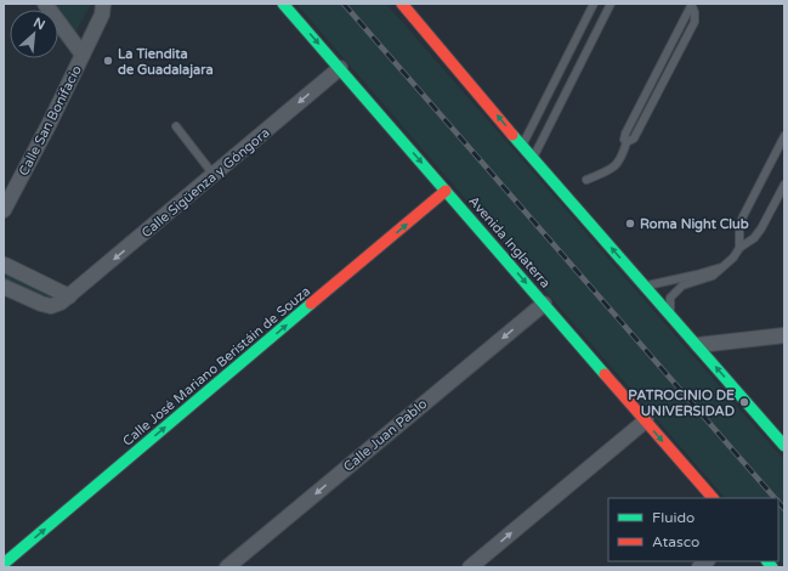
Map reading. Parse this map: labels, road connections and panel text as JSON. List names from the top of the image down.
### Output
{
  "streets": {
    "street": [
      "Calle San Bonifacio",
      "Calle Sigüenza y Góngora",
      "Avenida Inglaterra",
      "Calle José Mariano Beristáin de Souza",
      "Calle Juan Pablo"
    ]
  },
  "crossings": [
    ["Calle Sigüenza y Góngora", "Avenida Inglaterra"],
    ["Avenida Inglaterra", "Calle José Mariano Beristáin de Souza"],
    ["Avenida Inglaterra", "Calle Juan Pablo"]
  ],
  "one_way": ["Calle Sigüenza y Góngora", "Calle José Mariano Beristáin de Souza", "Calle Juan Pablo"],
  "places": ["La Tiendita de Guadalajara", "Roma Night Club", "PATROCINIO DE UNIVERSIDAD"],
  "legend": ["Fluido", "Atasco"],
  "north": "top right"
}
